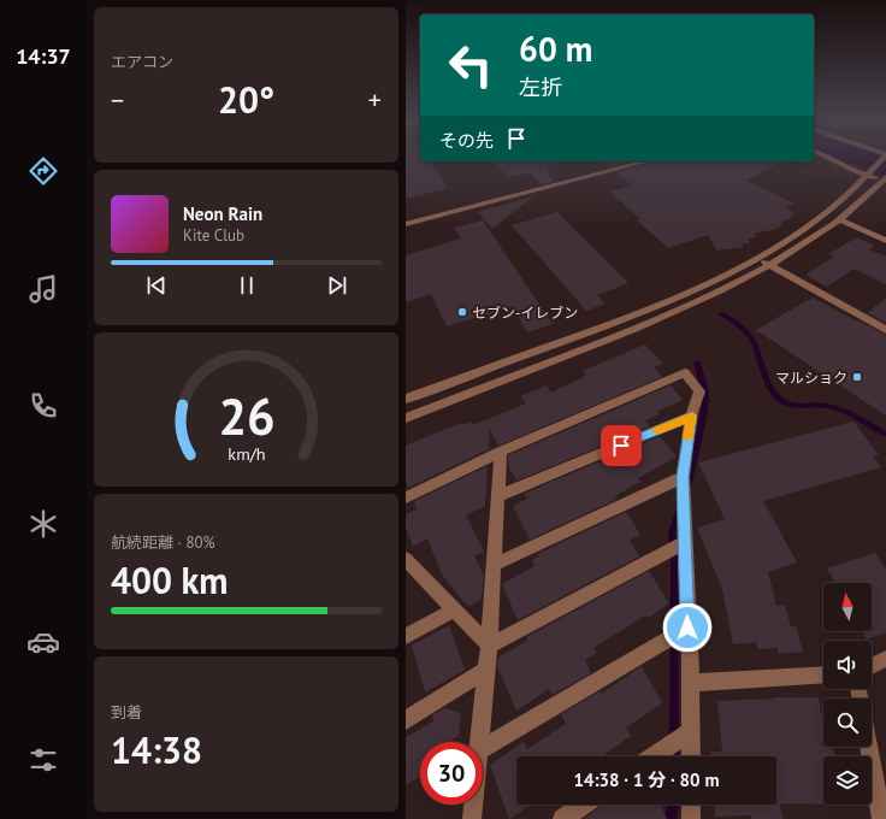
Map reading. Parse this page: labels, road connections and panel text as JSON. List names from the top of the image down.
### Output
{
  "places": ["セブン-イレブン", "マルショク"],
  "north": "top",
  "page": {
    "tabs": "14:37",
    "tile": [
      "エアコン",
      ["航続距離 · 80%", "400 km"],
      ["到着", "14:38"]
    ],
    "turn": ["60 m", "左折"],
    "heat": ["−", "20°", "+"],
    "then": "その先",
    "song": ["Neon Rain", "Kite Club"],
    "limit": "30",
    "trip": "14:38 · 1 分 · 80 m",
    "gauge": ["26", "km/h"]
  }
}
